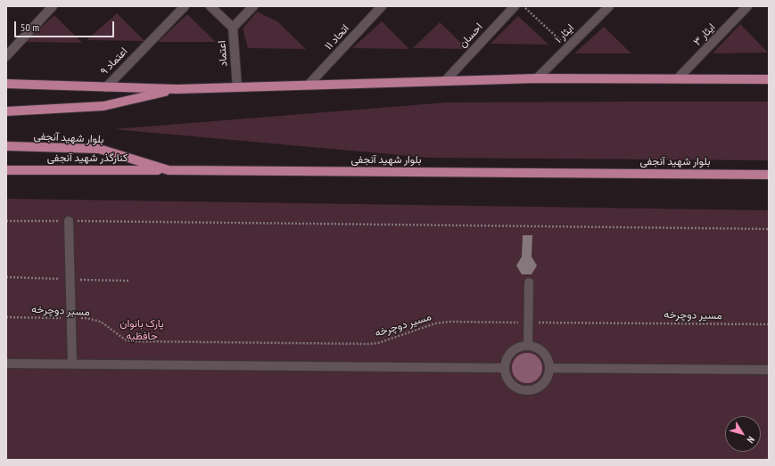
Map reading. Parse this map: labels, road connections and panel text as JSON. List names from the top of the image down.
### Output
{
  "streets": {
    "main road": ["بلوار شهید آنجفی", "کنارگذر شهید آنجفی"],
    "street": [
      "ایثار ۱",
      "ایثار ۳",
      "احسان",
      "اتحاد ۱۱",
      "اعتماد",
      "اعتماد ۹"
    ],
    "path": ["مسیر دوچرخه"]
  },
  "crossings": [
    ["بلوار شهید آنجفی", "کنارگذر شهید آنجفی"]
  ],
  "parks": ["پارک بانوان حافظیه"],
  "scale_bar": "50 m",
  "north": "bottom right"
}
